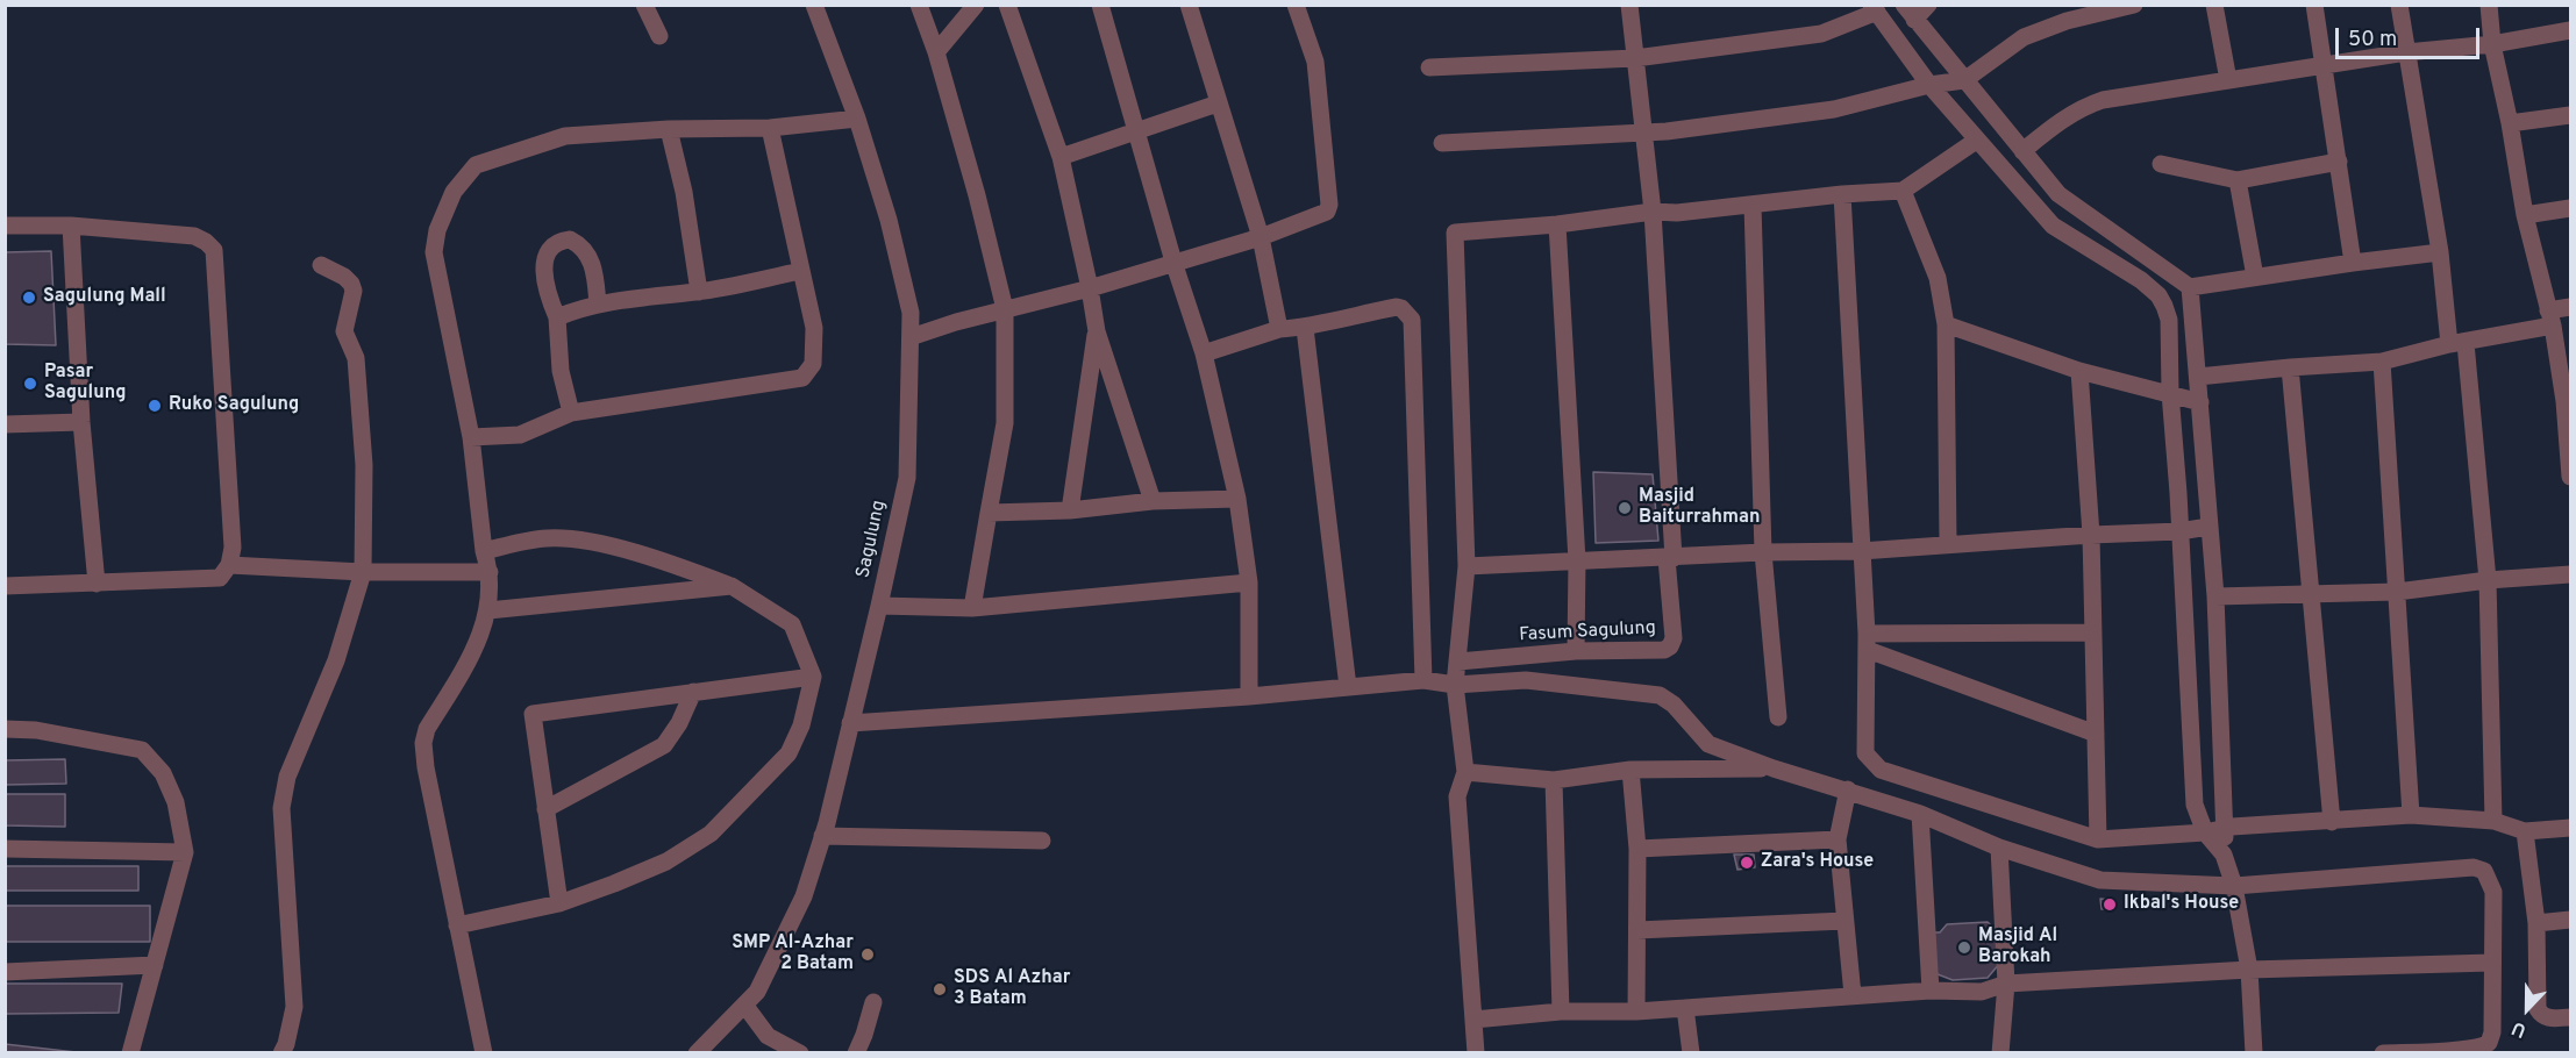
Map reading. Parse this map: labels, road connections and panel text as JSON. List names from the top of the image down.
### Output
{
  "streets": {
    "street": ["Sagulung", "Fasum Sagulung"]
  },
  "places": [
    "Sagulung Mall",
    "Pasar Sagulung",
    "Ruko Sagulung",
    "Masjid Baiturrahman",
    "Zara's House",
    "Ikbal's House",
    "Masjid Al Barokah",
    "SMP Al-Azhar 2 Batam",
    "SDS Al Azhar 3 Batam"
  ],
  "scale_bar": "50 m",
  "north": "bottom"
}
